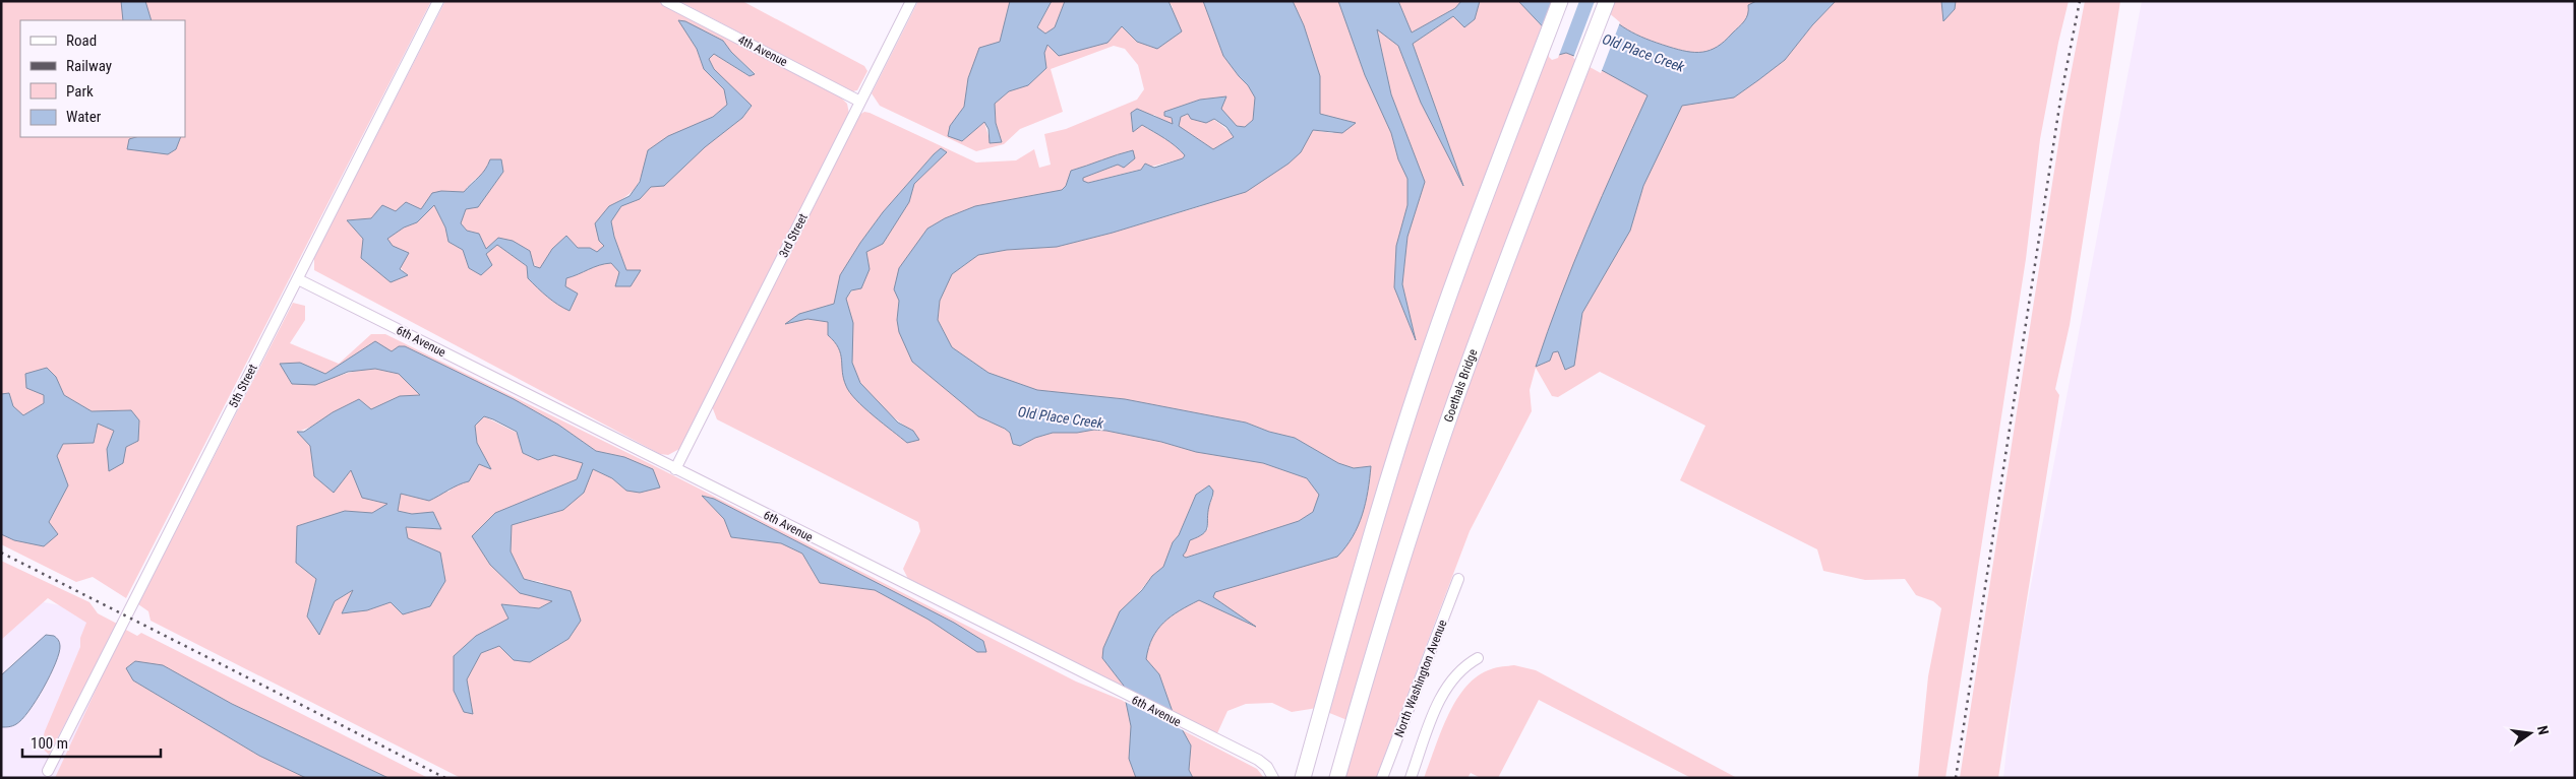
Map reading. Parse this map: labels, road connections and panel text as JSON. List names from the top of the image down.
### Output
{
  "streets": {
    "highway": ["Goethals Bridge"],
    "street": [
      "4th Avenue",
      "3rd Street",
      "6th Avenue",
      "5th Street",
      "North Washington Avenue"
    ]
  },
  "crossings": [
    ["4th Avenue", "3rd Street"],
    ["3rd Street", "6th Avenue"],
    ["6th Avenue", "5th Street"]
  ],
  "water": ["Old Place Creek"],
  "legend": [
    "Road",
    "Railway",
    "Park",
    "Water"
  ],
  "scale_bar": "100 m",
  "north": "right"
}
